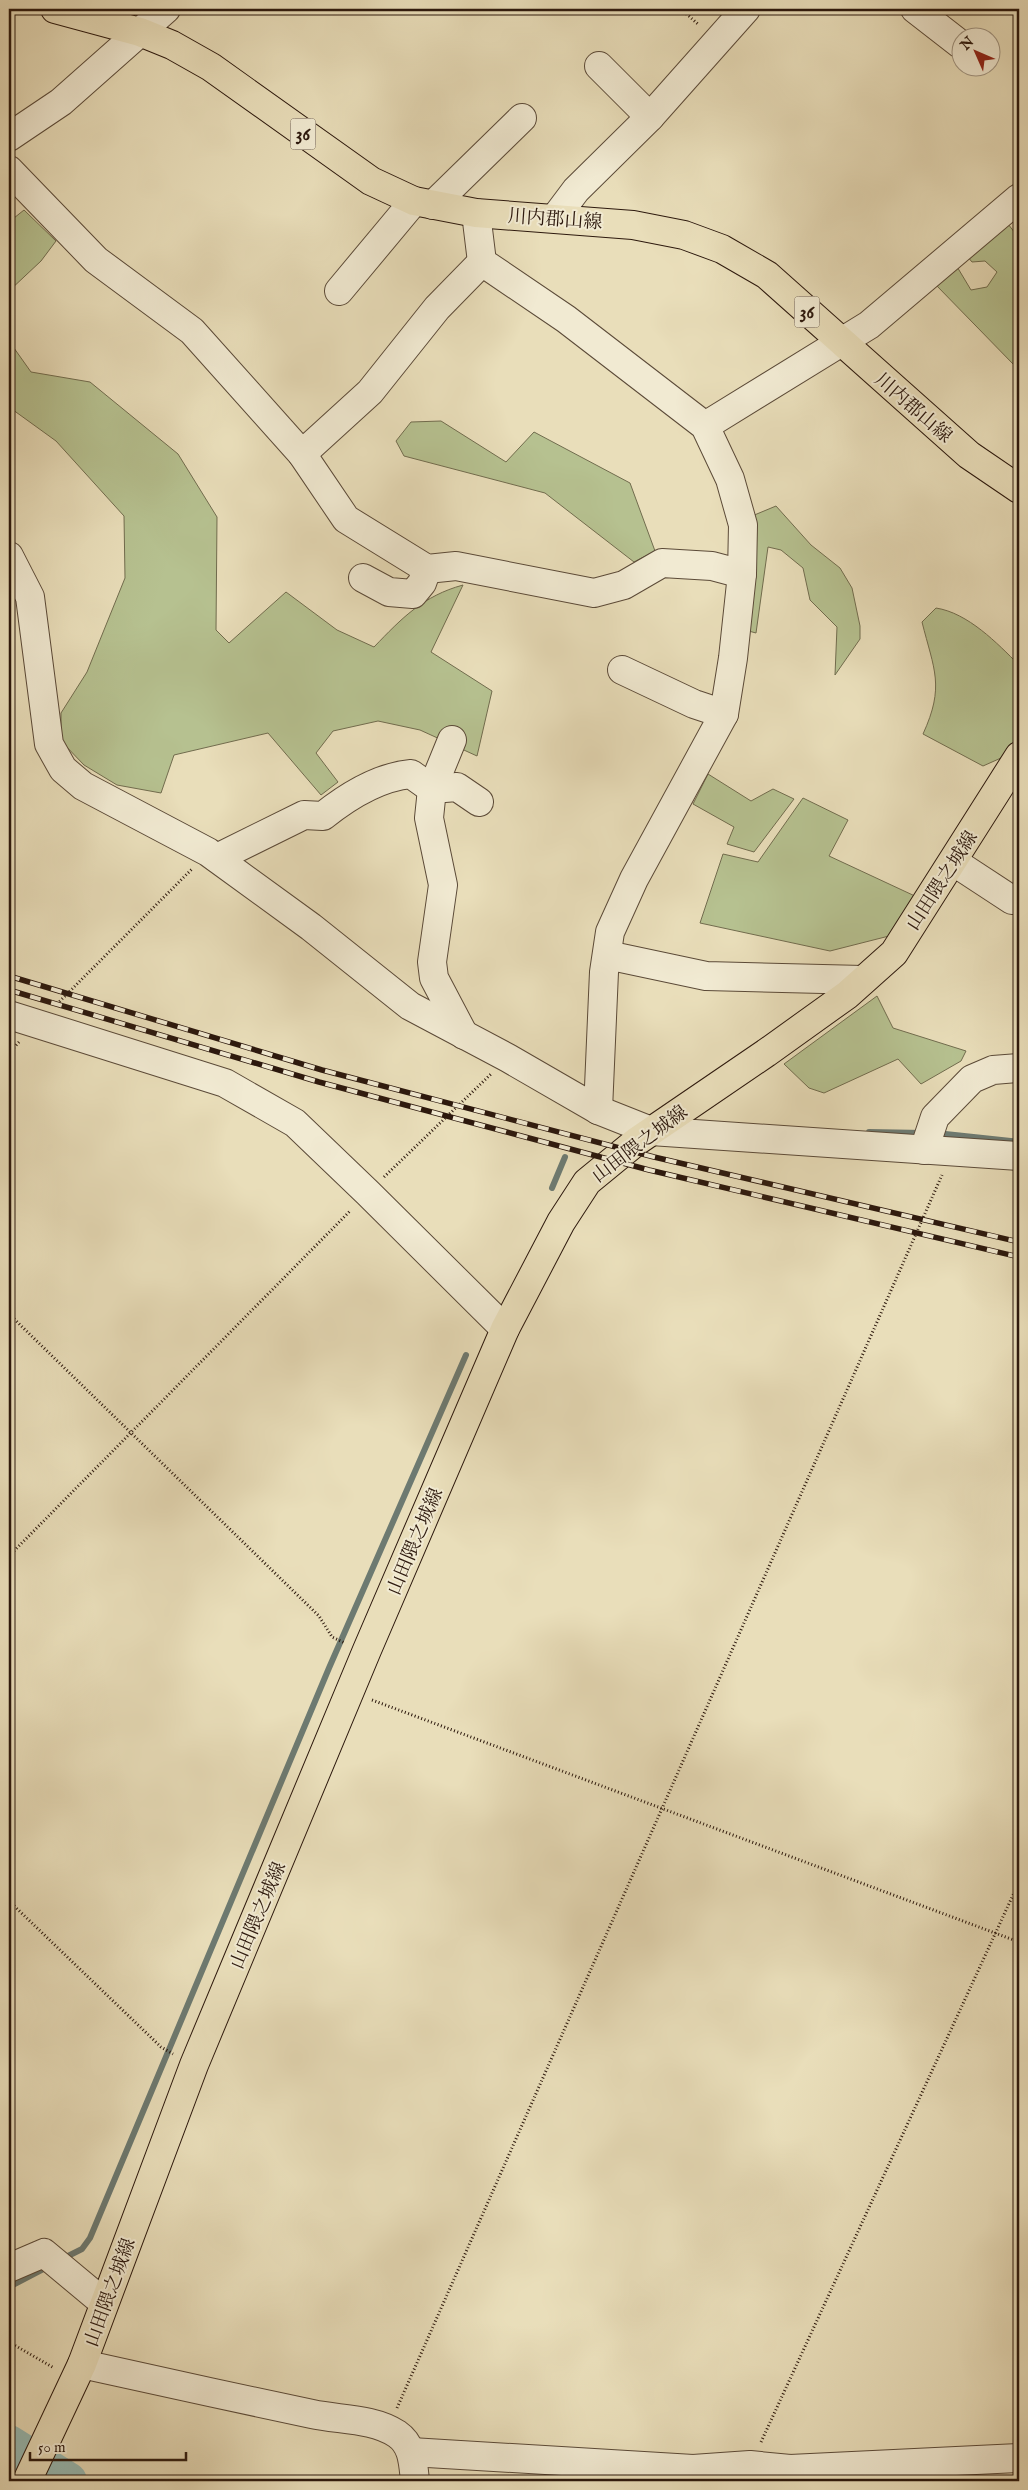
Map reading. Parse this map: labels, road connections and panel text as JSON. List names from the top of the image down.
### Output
{
  "streets": {
    "main road": ["36", "川内郡山線", "山田隈之城線"]
  },
  "scale_bar": "50 m",
  "north": "top left"
}
